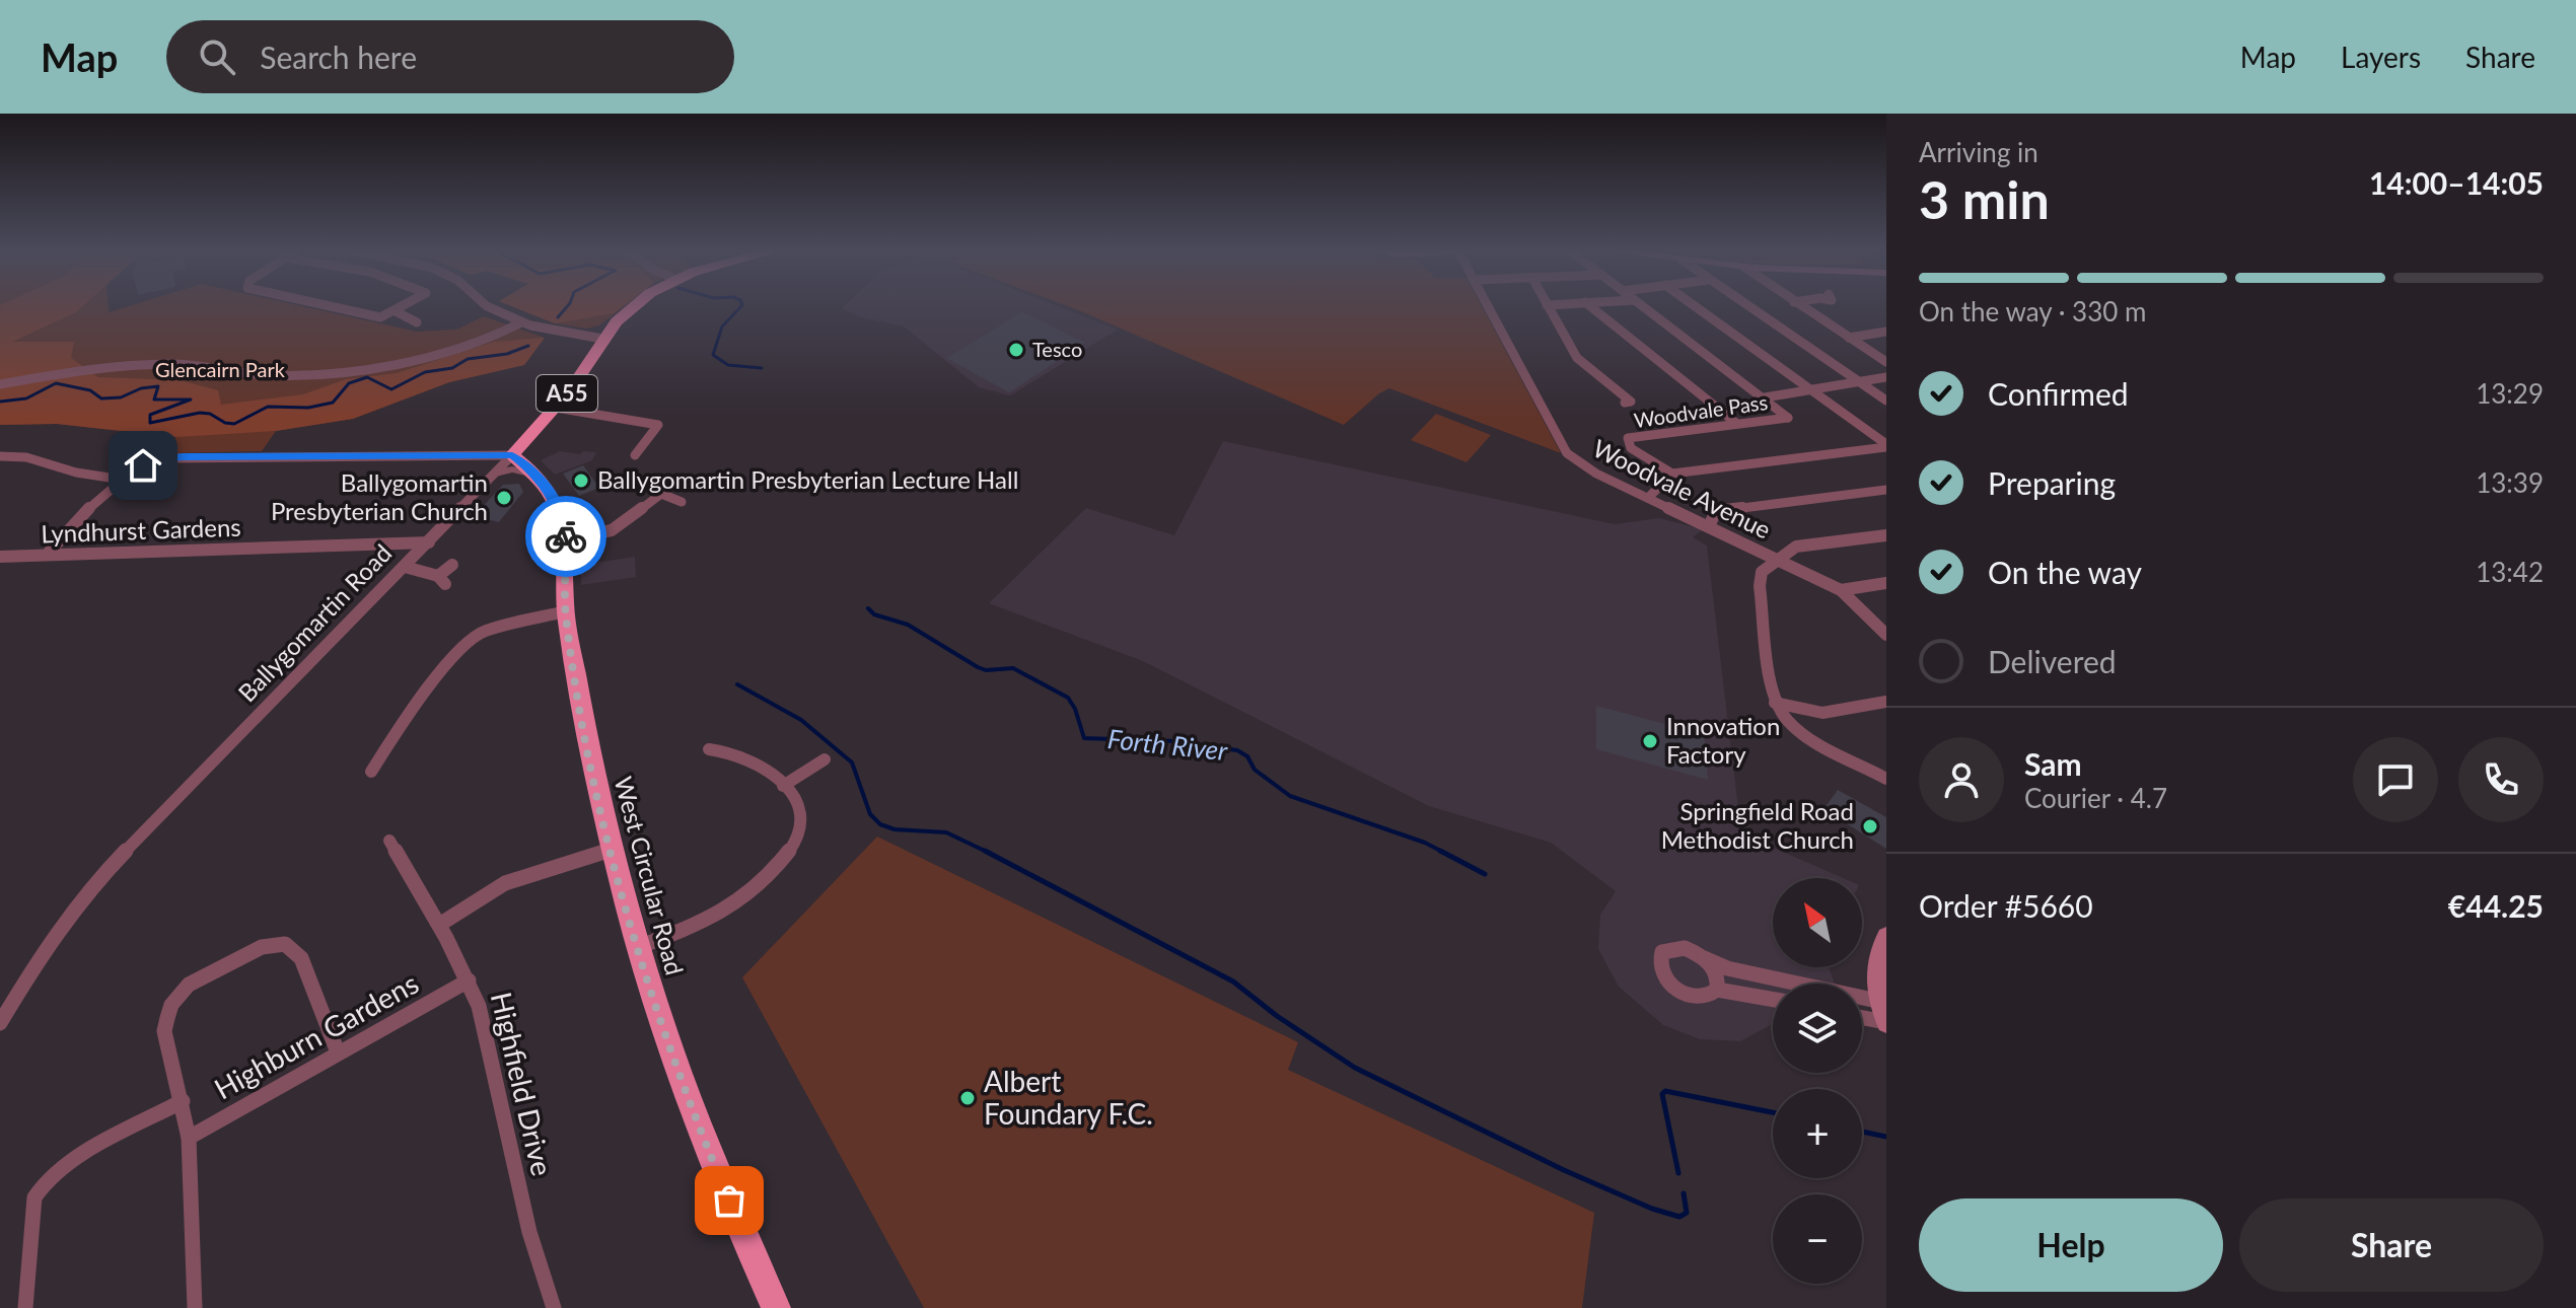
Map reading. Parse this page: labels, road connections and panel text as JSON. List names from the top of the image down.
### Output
{
  "streets": {
    "highway": ["A55", "Ballygomartin Road", "West Circular Road"],
    "street": [
      "Woodvale Pass",
      "Woodvale Avenue",
      "Lyndhurst Gardens",
      "Highburn Gardens",
      "Highfield Drive"
    ]
  },
  "crossings": [
    ["Lyndhurst Gardens", "Ballygomartin Road"],
    ["Ballygomartin Road", "West Circular Road"],
    ["Highburn Gardens", "Highfield Drive"]
  ],
  "water": ["Forth River"],
  "parks": ["Glencairn Park"],
  "places": [
    "Tesco",
    "Ballygomartin Presbyterian Lecture Hall",
    "Ballygomartin Presbyterian Church",
    "Innovation Factory",
    "Springfield Road Methodist Church",
    "Albert Foundary F.C."
  ],
  "north": "top left",
  "page": {
    "header": "Map",
    "search": "Search here",
    "nav": ["Map", "Layers", "Share"],
    "heading": ["3 min", "Arriving in", "14:00–14:05"],
    "panel": [
      "Sam",
      "Courier · 4.7",
      "Order #5660",
      "€44.25"
    ],
    "bar": "On the way · 330 m",
    "list": [
      ["Confirmed", "13:29"],
      ["Preparing", "13:39"],
      ["On the way", "13:42"],
      "Delivered"
    ],
    "map_buttons": ["+", "−"],
    "buttons": ["Help", "Share"]
  }
}
